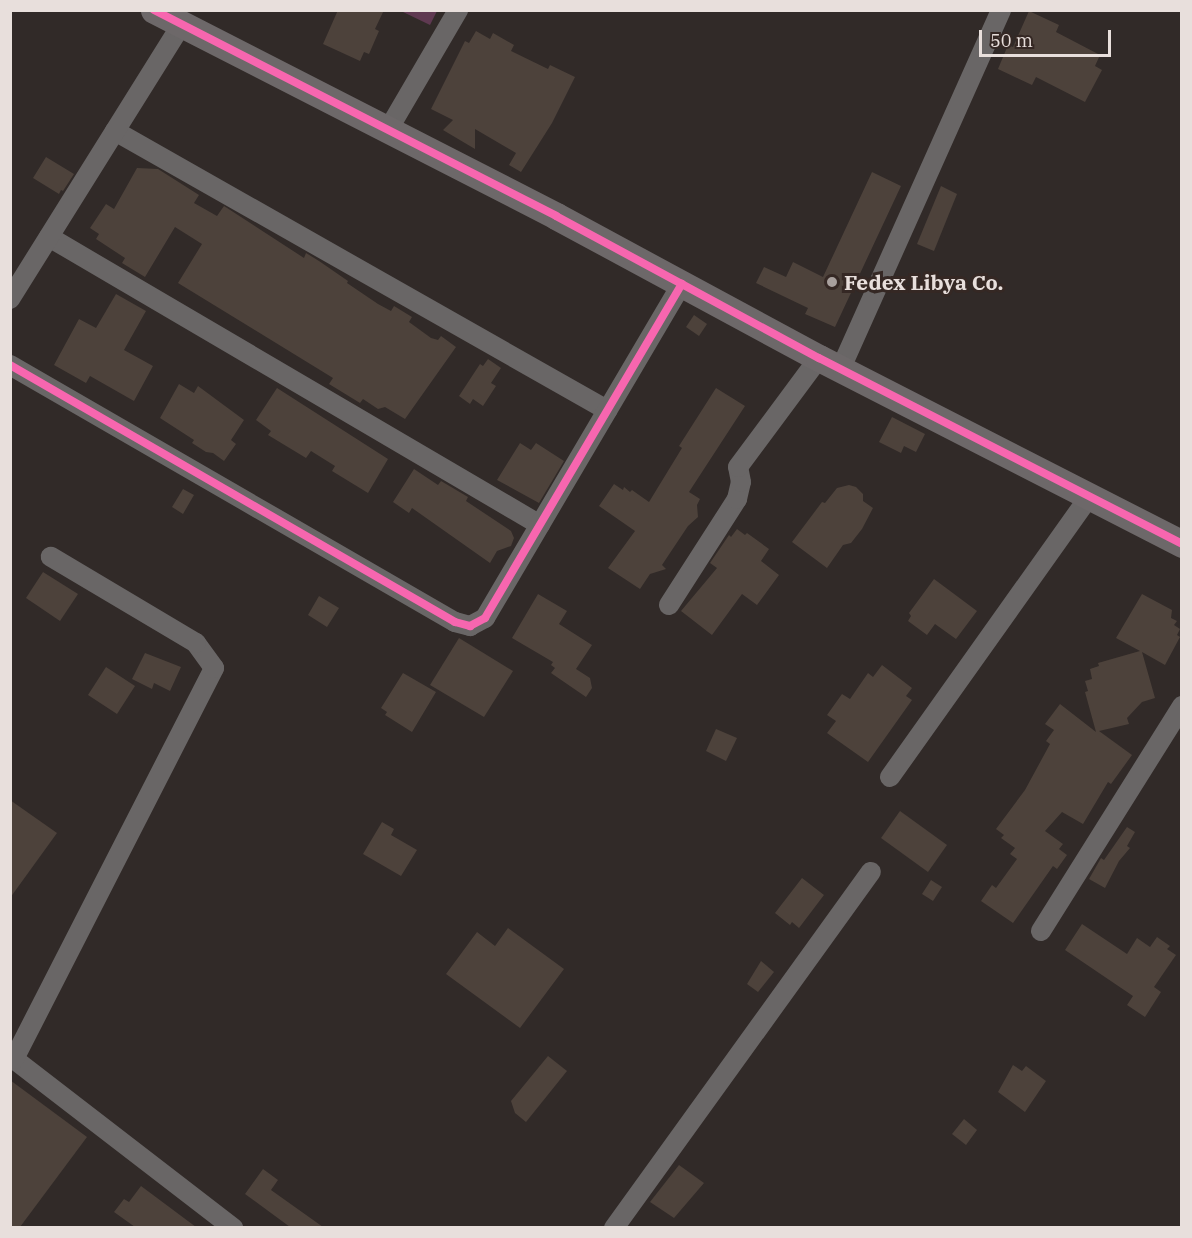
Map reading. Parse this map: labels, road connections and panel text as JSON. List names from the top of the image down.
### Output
{
  "places": ["Fedex Libya Co."],
  "scale_bar": "50 m"
}
